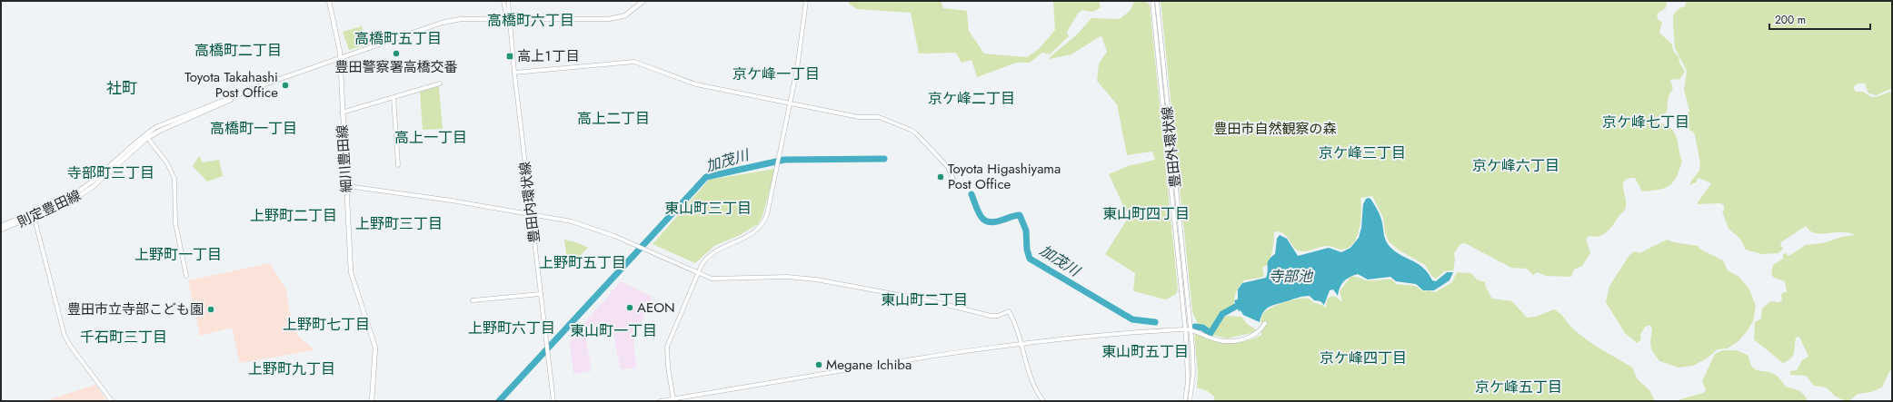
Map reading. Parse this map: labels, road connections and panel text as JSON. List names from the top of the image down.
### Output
{
  "streets": {
    "main road": ["細川豊田線", "則定豊田線"],
    "street": ["豊田外環状線", "豊田内環状線"]
  },
  "crossings": [
    ["細川豊田線", "則定豊田線"],
    ["豊田内環状線", "則定豊田線"]
  ],
  "districts": [
    "高橋町六丁目",
    "高橋町五丁目",
    "高橋町二丁目",
    "京ケ峰一丁目",
    "社町",
    "京ケ峰二丁目",
    "高上二丁目",
    "京ケ峰七丁目",
    "高橋町一丁目",
    "高上一丁目",
    "京ケ峰三丁目",
    "京ケ峰六丁目",
    "寺部町三丁目",
    "東山町三丁目",
    "東山町四丁目",
    "上野町二丁目",
    "上野町三丁目",
    "上野町一丁目",
    "上野町五丁目",
    "東山町二丁目",
    "上野町七丁目",
    "上野町六丁目",
    "東山町一丁目",
    "千石町三丁目",
    "東山町五丁目",
    "京ケ峰四丁目",
    "上野町九丁目",
    "京ケ峰五丁目"
  ],
  "water": ["加茂川", "寺部池"],
  "parks": ["豊田市自然観察の森"],
  "places": {
    "other": [
      "豊田警察署高橋交番",
      "Toyota Takahashi Post Office",
      "Toyota Higashiyama Post Office",
      "AEON",
      "豊田市立寺部こども園",
      "Megane Ichiba"
    ],
    "transit": ["高上１丁目"]
  },
  "scale_bar": "200 m"
}
